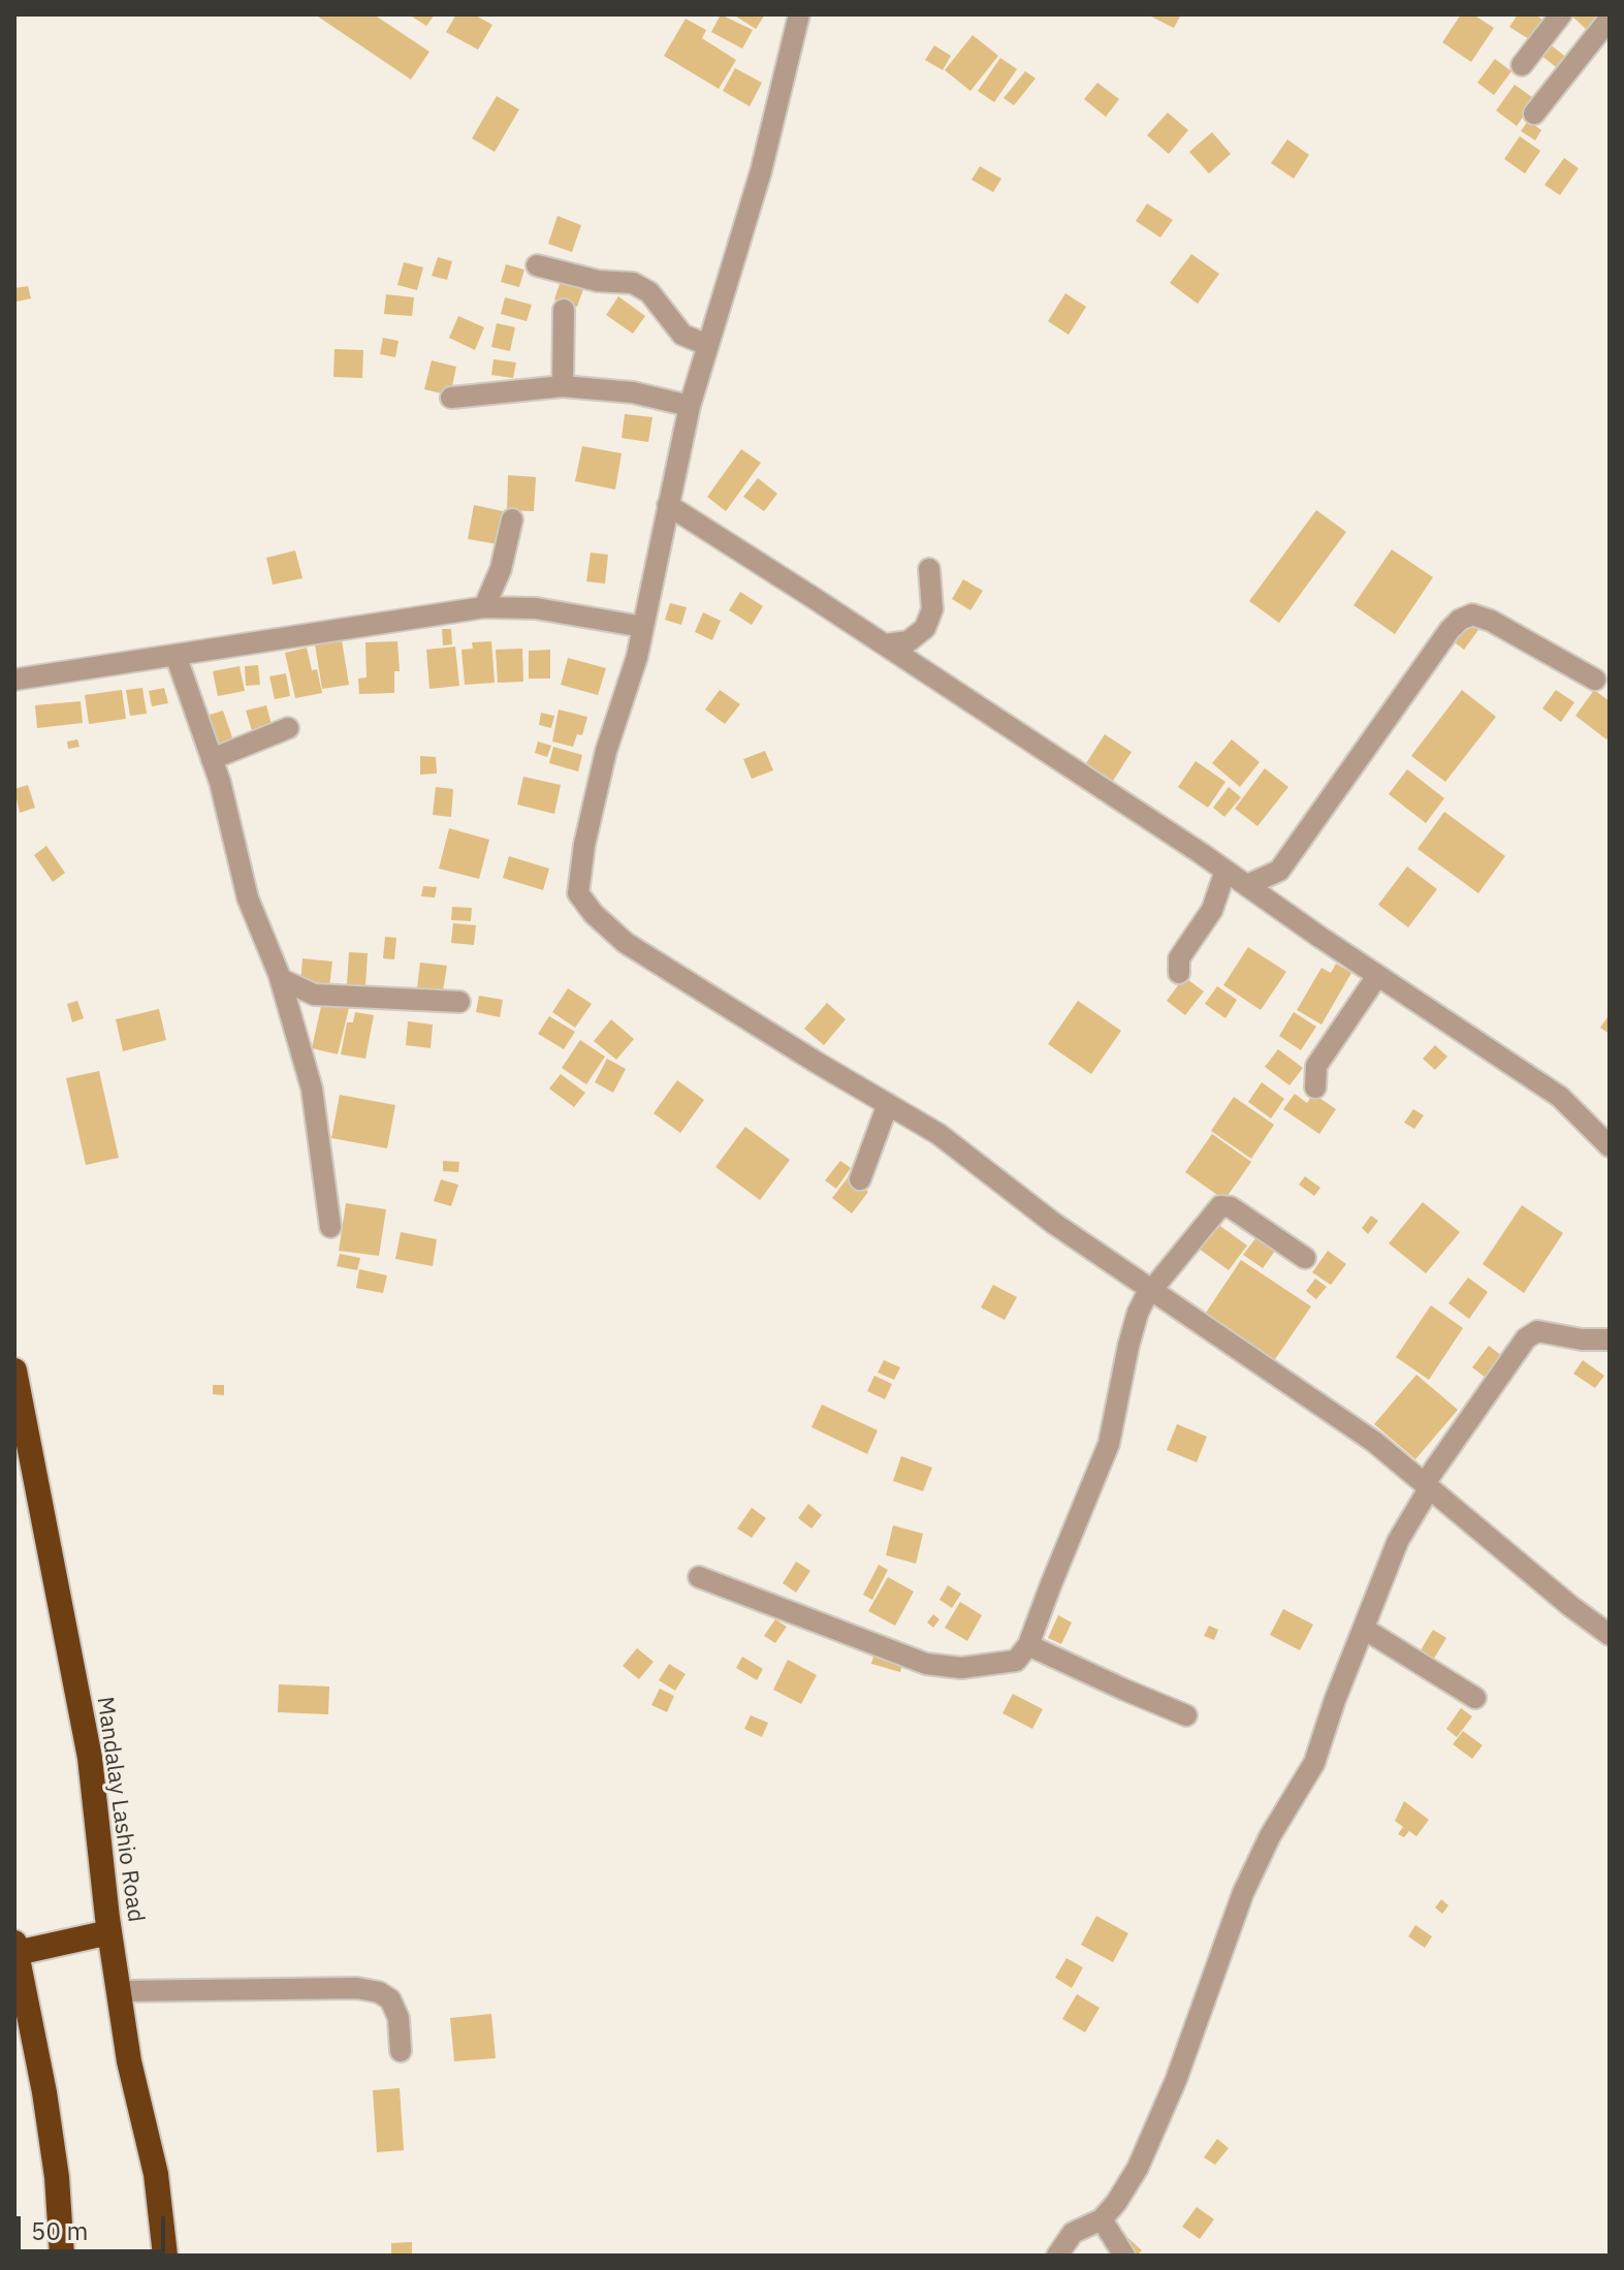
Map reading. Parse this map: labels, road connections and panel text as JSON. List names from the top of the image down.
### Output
{
  "streets": {
    "highway": ["Mandalay Lashio Road"]
  },
  "scale_bar": "50 m"
}
